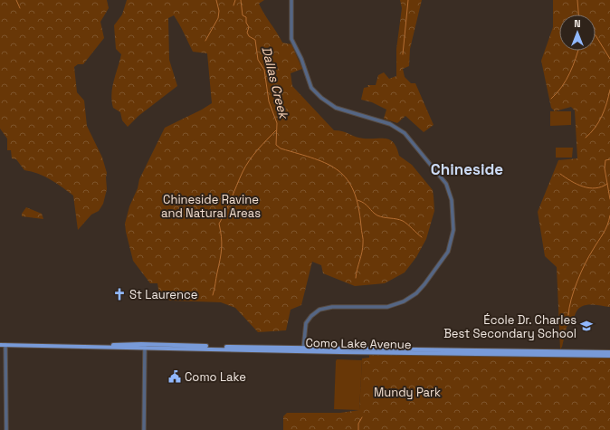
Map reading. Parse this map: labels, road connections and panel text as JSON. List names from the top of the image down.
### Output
{
  "streets": {
    "main road": ["Como Lake Avenue"]
  },
  "districts": ["Chineside"],
  "water": ["Dallas Creek"],
  "parks": ["Chineside Ravine and Natural Areas", "Mundy Park"],
  "places": {
    "church": ["St Laurence"],
    "school or university": ["École Dr. Charles Best Secondary School"],
    "public building": ["Como Lake"]
  },
  "north": "top"
}
